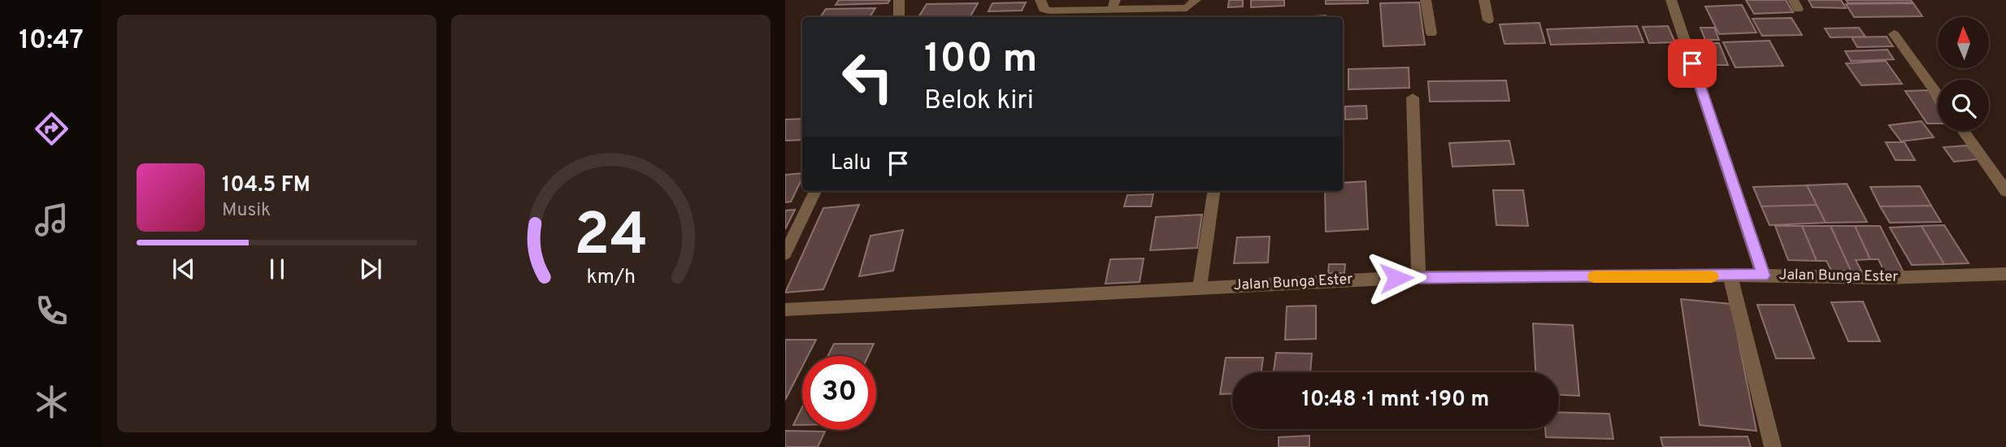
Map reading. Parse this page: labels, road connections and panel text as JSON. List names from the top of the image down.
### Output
{
  "streets": {
    "street": ["Jalan Bunga Ester"]
  },
  "north": "top",
  "page": {
    "tabs": "10:47",
    "turn": ["100 m", "Belok kiri"],
    "then": "Lalu",
    "song": ["104.5 FM", "Musik"],
    "limit": "30",
    "trip": "10:48 · 1 mnt · 190 m",
    "gauge": ["24", "km/h"]
  }
}
